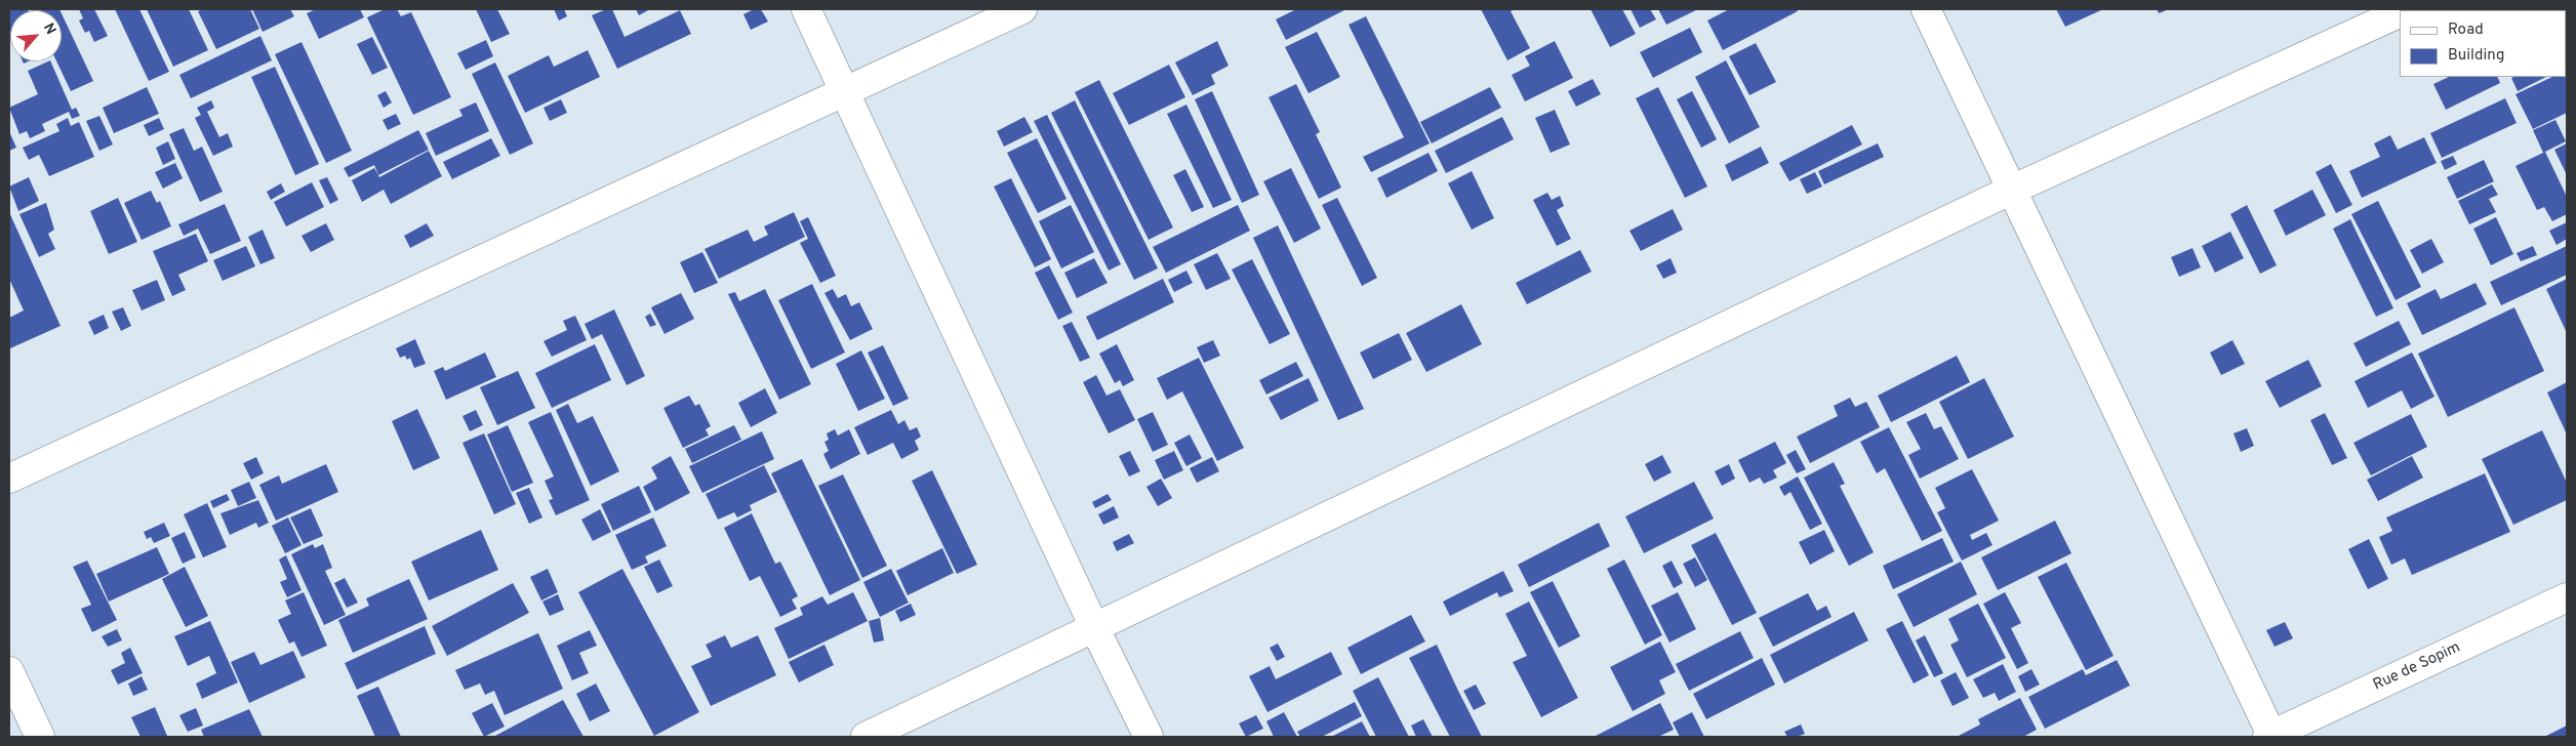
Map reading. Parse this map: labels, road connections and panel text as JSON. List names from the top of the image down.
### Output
{
  "streets": {
    "street": ["Rue de Sopim"]
  },
  "legend": ["Road", "Building"],
  "north": "top right"
}
